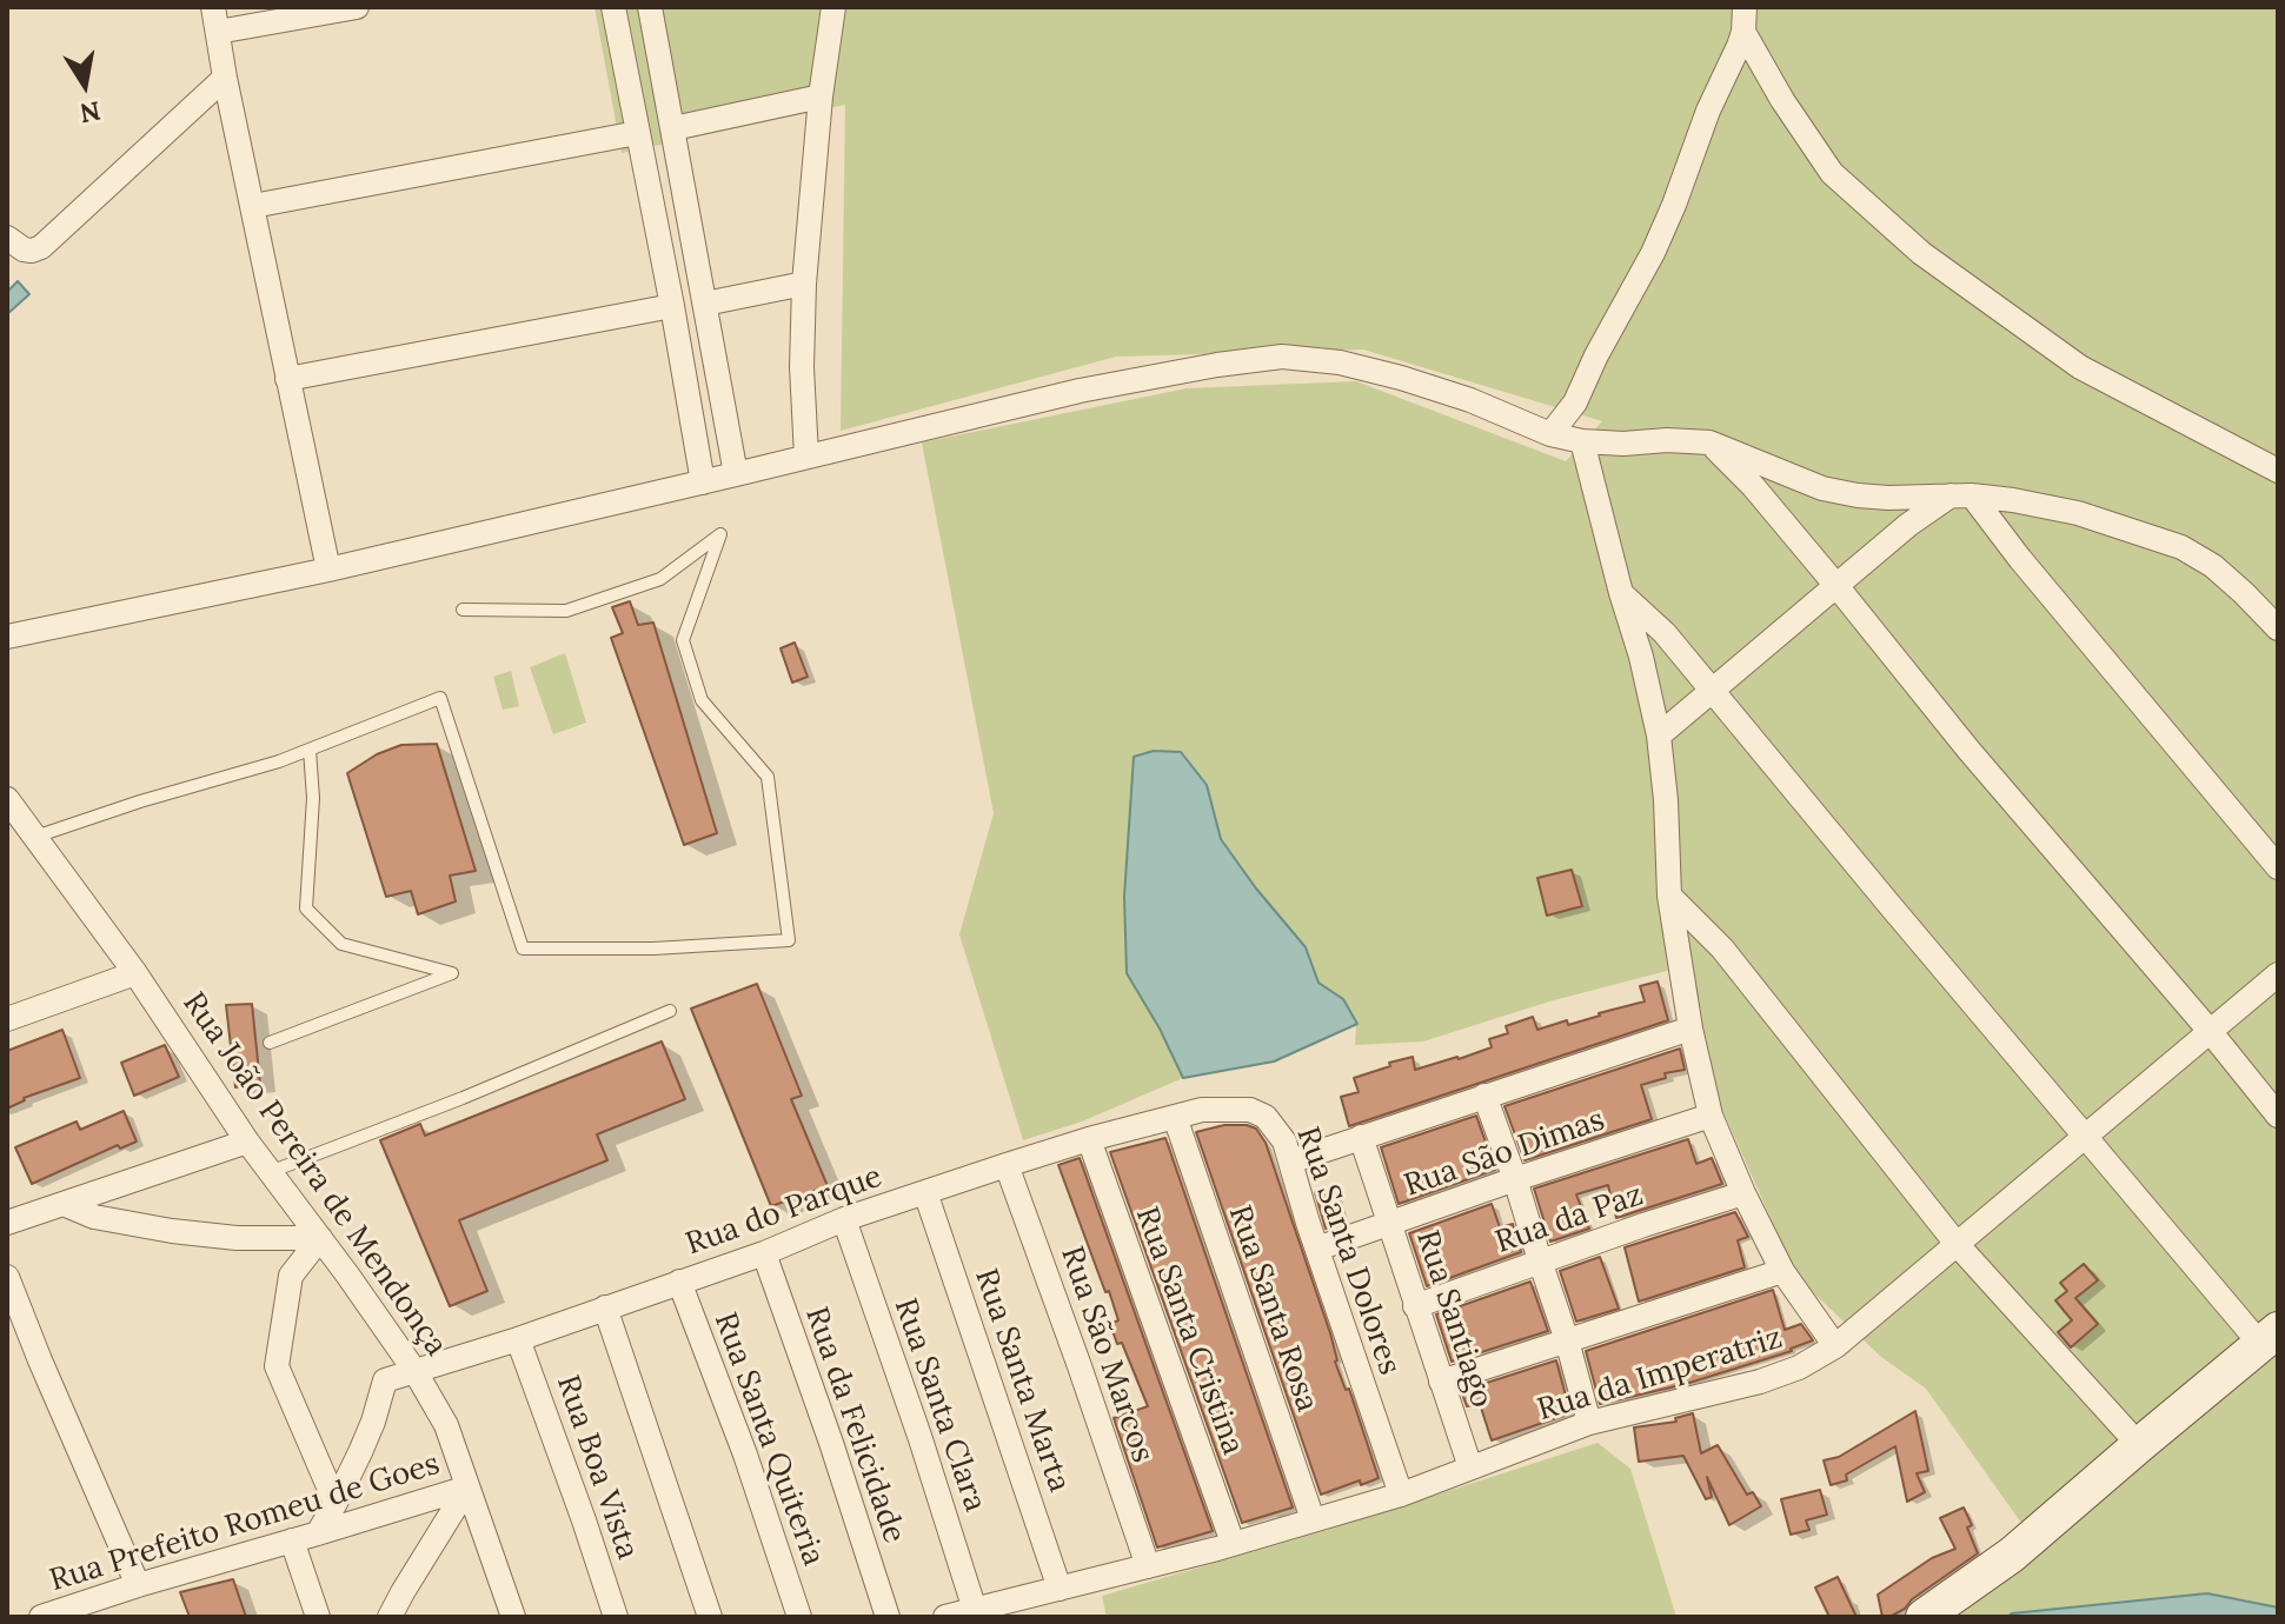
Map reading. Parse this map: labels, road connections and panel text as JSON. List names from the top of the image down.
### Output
{
  "streets": {
    "street": [
      "Rua São Dimas",
      "Rua João Pereira de Mendonça",
      "Rua do Parque",
      "Rua da Paz",
      "Rua Santa Dolores",
      "Rua Santa Rosa",
      "Rua Santiago",
      "Rua Santa Cristina",
      "Rua São Marcos",
      "Rua da Imperatriz",
      "Rua Santa Marta",
      "Rua Santa Clara",
      "Rua da Felicidade",
      "Rua Santa Quiteria",
      "Rua Boa Vista",
      "Rua Prefeito Romeu de Goes"
    ]
  },
  "crossings": [
    ["Rua São Dimas", "Rua Santa Dolores"],
    ["Rua São Dimas", "Rua Santiago"],
    ["Rua João Pereira de Mendonça", "Rua do Parque"],
    ["Rua João Pereira de Mendonça", "Rua Prefeito Romeu de Goes"],
    ["Rua do Parque", "Rua Santa Dolores"],
    ["Rua do Parque", "Rua Santa Rosa"],
    ["Rua do Parque", "Rua Santa Cristina"],
    ["Rua do Parque", "Rua São Marcos"],
    ["Rua do Parque", "Rua Santa Marta"],
    ["Rua do Parque", "Rua Santa Clara"],
    ["Rua do Parque", "Rua da Felicidade"],
    ["Rua do Parque", "Rua Santa Quiteria"],
    ["Rua do Parque", "Rua Boa Vista"],
    ["Rua da Paz", "Rua Santiago"],
    ["Rua Santa Dolores", "Rua Santa Rosa"],
    ["Rua Santa Dolores", "Rua da Imperatriz"],
    ["Rua Santa Rosa", "Rua da Imperatriz"],
    ["Rua Santiago", "Rua da Imperatriz"],
    ["Rua Santa Cristina", "Rua da Imperatriz"],
    ["Rua São Marcos", "Rua da Imperatriz"],
    ["Rua da Imperatriz", "Rua Santa Marta"],
    ["Rua da Imperatriz", "Rua Santa Clara"]
  ],
  "north": "bottom"
}
